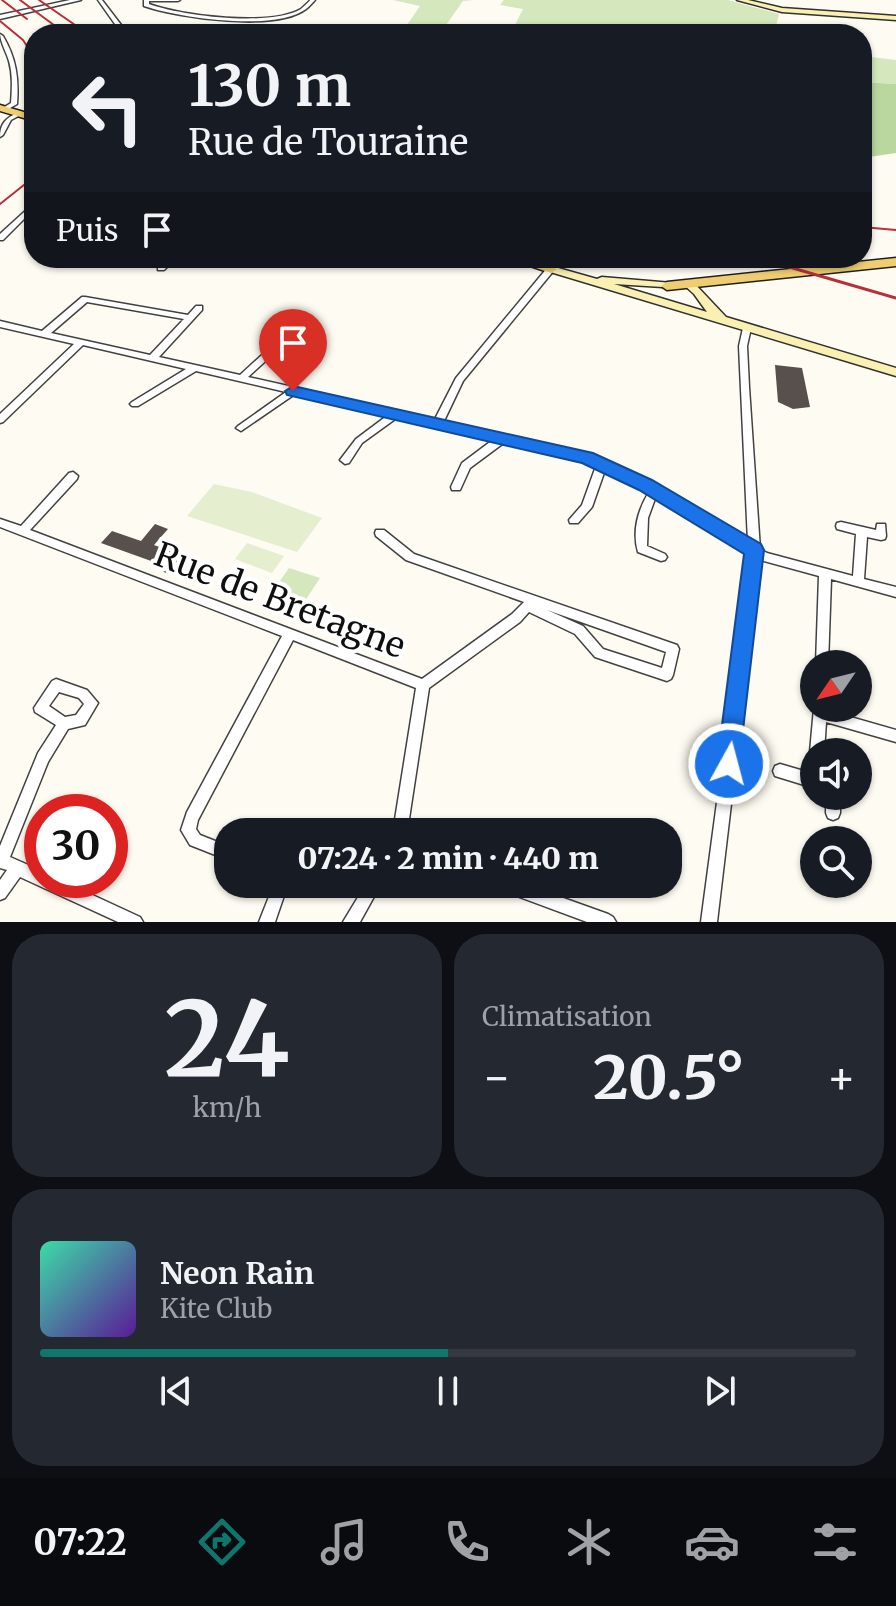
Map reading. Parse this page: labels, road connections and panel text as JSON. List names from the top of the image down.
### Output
{
  "streets": {
    "street": ["Rue de Bretagne"]
  },
  "north": "bottom left",
  "page": {
    "turn": ["130 m", "Rue de Touraine"],
    "then": "Puis",
    "limit": "30",
    "trip": "07:24 · 2 min · 440 m",
    "tile": [
      ["24", "km/h"],
      "Climatisation"
    ],
    "heat": ["−", "20.5°", "+"],
    "song": ["Neon Rain", "Kite Club"],
    "tabs": "07:22"
  }
}
